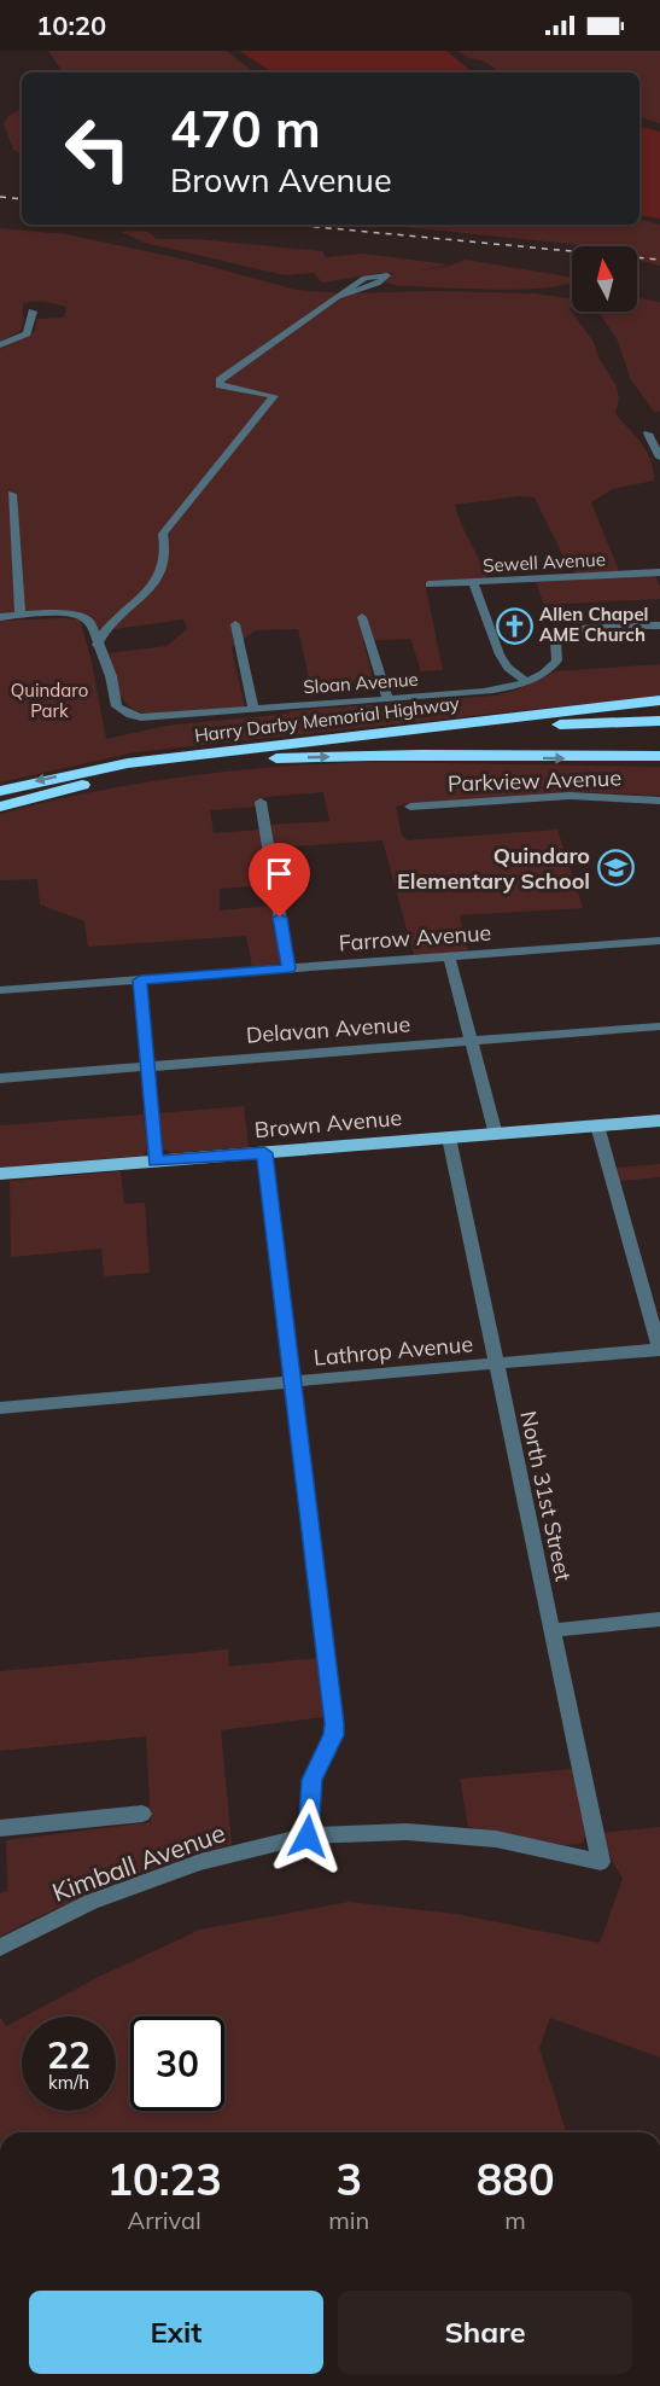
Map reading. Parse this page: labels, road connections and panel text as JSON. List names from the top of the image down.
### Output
{
  "streets": {
    "highway": ["Harry Darby Memorial Highway"],
    "main road": ["Brown Avenue"],
    "street": [
      "Sewell Avenue",
      "Sloan Avenue",
      "Parkview Avenue",
      "Farrow Avenue",
      "Delavan Avenue",
      "Lathrop Avenue",
      "North 31st Street",
      "Kimball Avenue"
    ]
  },
  "crossings": [
    ["Brown Avenue", "North 31st Street"],
    ["Lathrop Avenue", "North 31st Street"],
    ["North 31st Street", "Kimball Avenue"]
  ],
  "parks": ["Quindaro Park"],
  "places": {
    "church": ["Allen Chapel AME Church"],
    "school or university": ["Quindaro Elementary School"]
  },
  "north": "top",
  "page": {
    "status": "10:20",
    "turn": ["470 m", "Brown Avenue"],
    "speed": "22 km/h",
    "limit": "30",
    "eta": [
      "10:23",
      "Arrival",
      "3",
      "min",
      "880",
      "m"
    ],
    "buttons": ["Exit", "Share"]
  }
}
